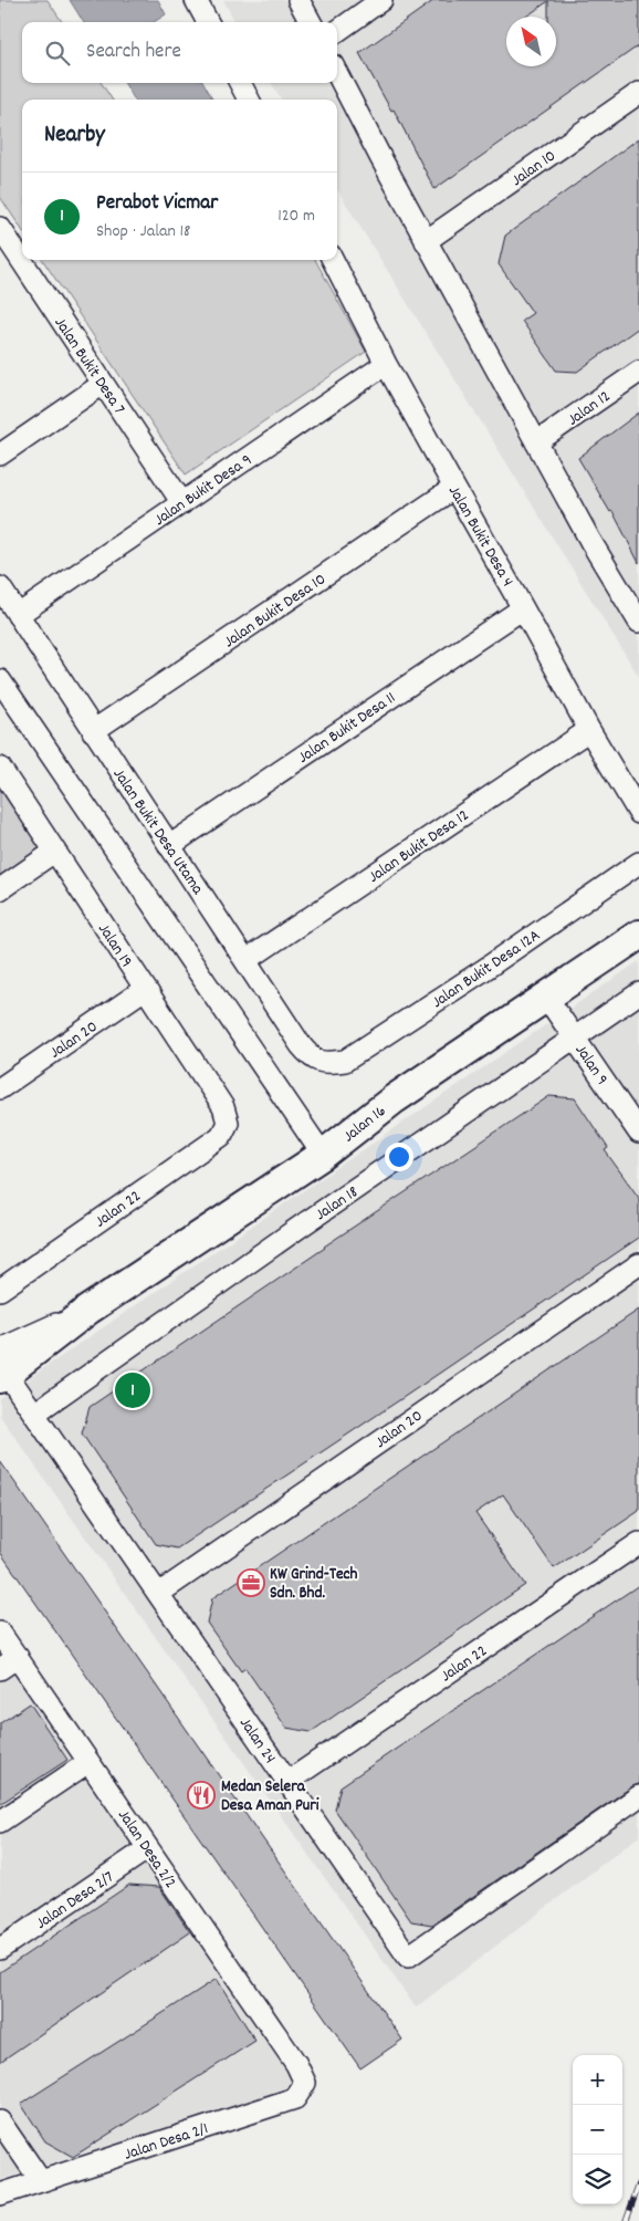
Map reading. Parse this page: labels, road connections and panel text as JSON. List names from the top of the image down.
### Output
{
  "streets": {
    "street": [
      "Jalan 10",
      "Jalan Bukit Desa 7",
      "Jalan 12",
      "Jalan Bukit Desa 9",
      "Jalan Bukit Desa 4",
      "Jalan Bukit Desa 10",
      "Jalan Bukit Desa 11",
      "Jalan Bukit Desa Utama",
      "Jalan Bukit Desa 12",
      "Jalan 19",
      "Jalan Bukit Desa 12A",
      "Jalan 20",
      "Jalan 9",
      "Jalan 16",
      "Jalan 18",
      "Jalan 22",
      "Jalan 24",
      "Jalan Desa 2/2",
      "Jalan Desa 2/7",
      "Jalan Desa 2/1"
    ]
  },
  "crossings": [
    ["Jalan Bukit Desa 7", "Jalan Bukit Desa 9"],
    ["Jalan Bukit Desa 9", "Jalan Bukit Desa 4"],
    ["Jalan Bukit Desa 9", "Jalan Bukit Desa Utama"],
    ["Jalan Bukit Desa 4", "Jalan Bukit Desa 10"],
    ["Jalan Bukit Desa 4", "Jalan Bukit Desa 11"],
    ["Jalan Bukit Desa 4", "Jalan Bukit Desa 12"],
    ["Jalan Bukit Desa 10", "Jalan Bukit Desa Utama"],
    ["Jalan Bukit Desa 11", "Jalan Bukit Desa Utama"],
    ["Jalan Bukit Desa Utama", "Jalan Bukit Desa 12"],
    ["Jalan Bukit Desa Utama", "Jalan Bukit Desa 12A"],
    ["Jalan 19", "Jalan 20"],
    ["Jalan 19", "Jalan 22"],
    ["Jalan 20", "Jalan 24"],
    ["Jalan 9", "Jalan 16"],
    ["Jalan 9", "Jalan 18"],
    ["Jalan 16", "Jalan 24"],
    ["Jalan 18", "Jalan 24"],
    ["Jalan 22", "Jalan 24"],
    ["Jalan Desa 2/2", "Jalan Desa 2/7"],
    ["Jalan Desa 2/2", "Jalan Desa 2/1"]
  ],
  "places": {
    "office": ["KW Grind-Tech Sdn. Bhd."],
    "restaurant": ["Medan Selera Desa Aman Puri"]
  },
  "north": "top left",
  "page": {
    "search": "Search here",
    "heading": "Nearby",
    "list": [
      {
        "mark": "1",
        "name": "Perabot Vicmar",
        "note": "Shop · Jalan 18",
        "value": "120 m"
      }
    ],
    "pins": "1",
    "map_buttons": ["+", "−"]
  }
}
